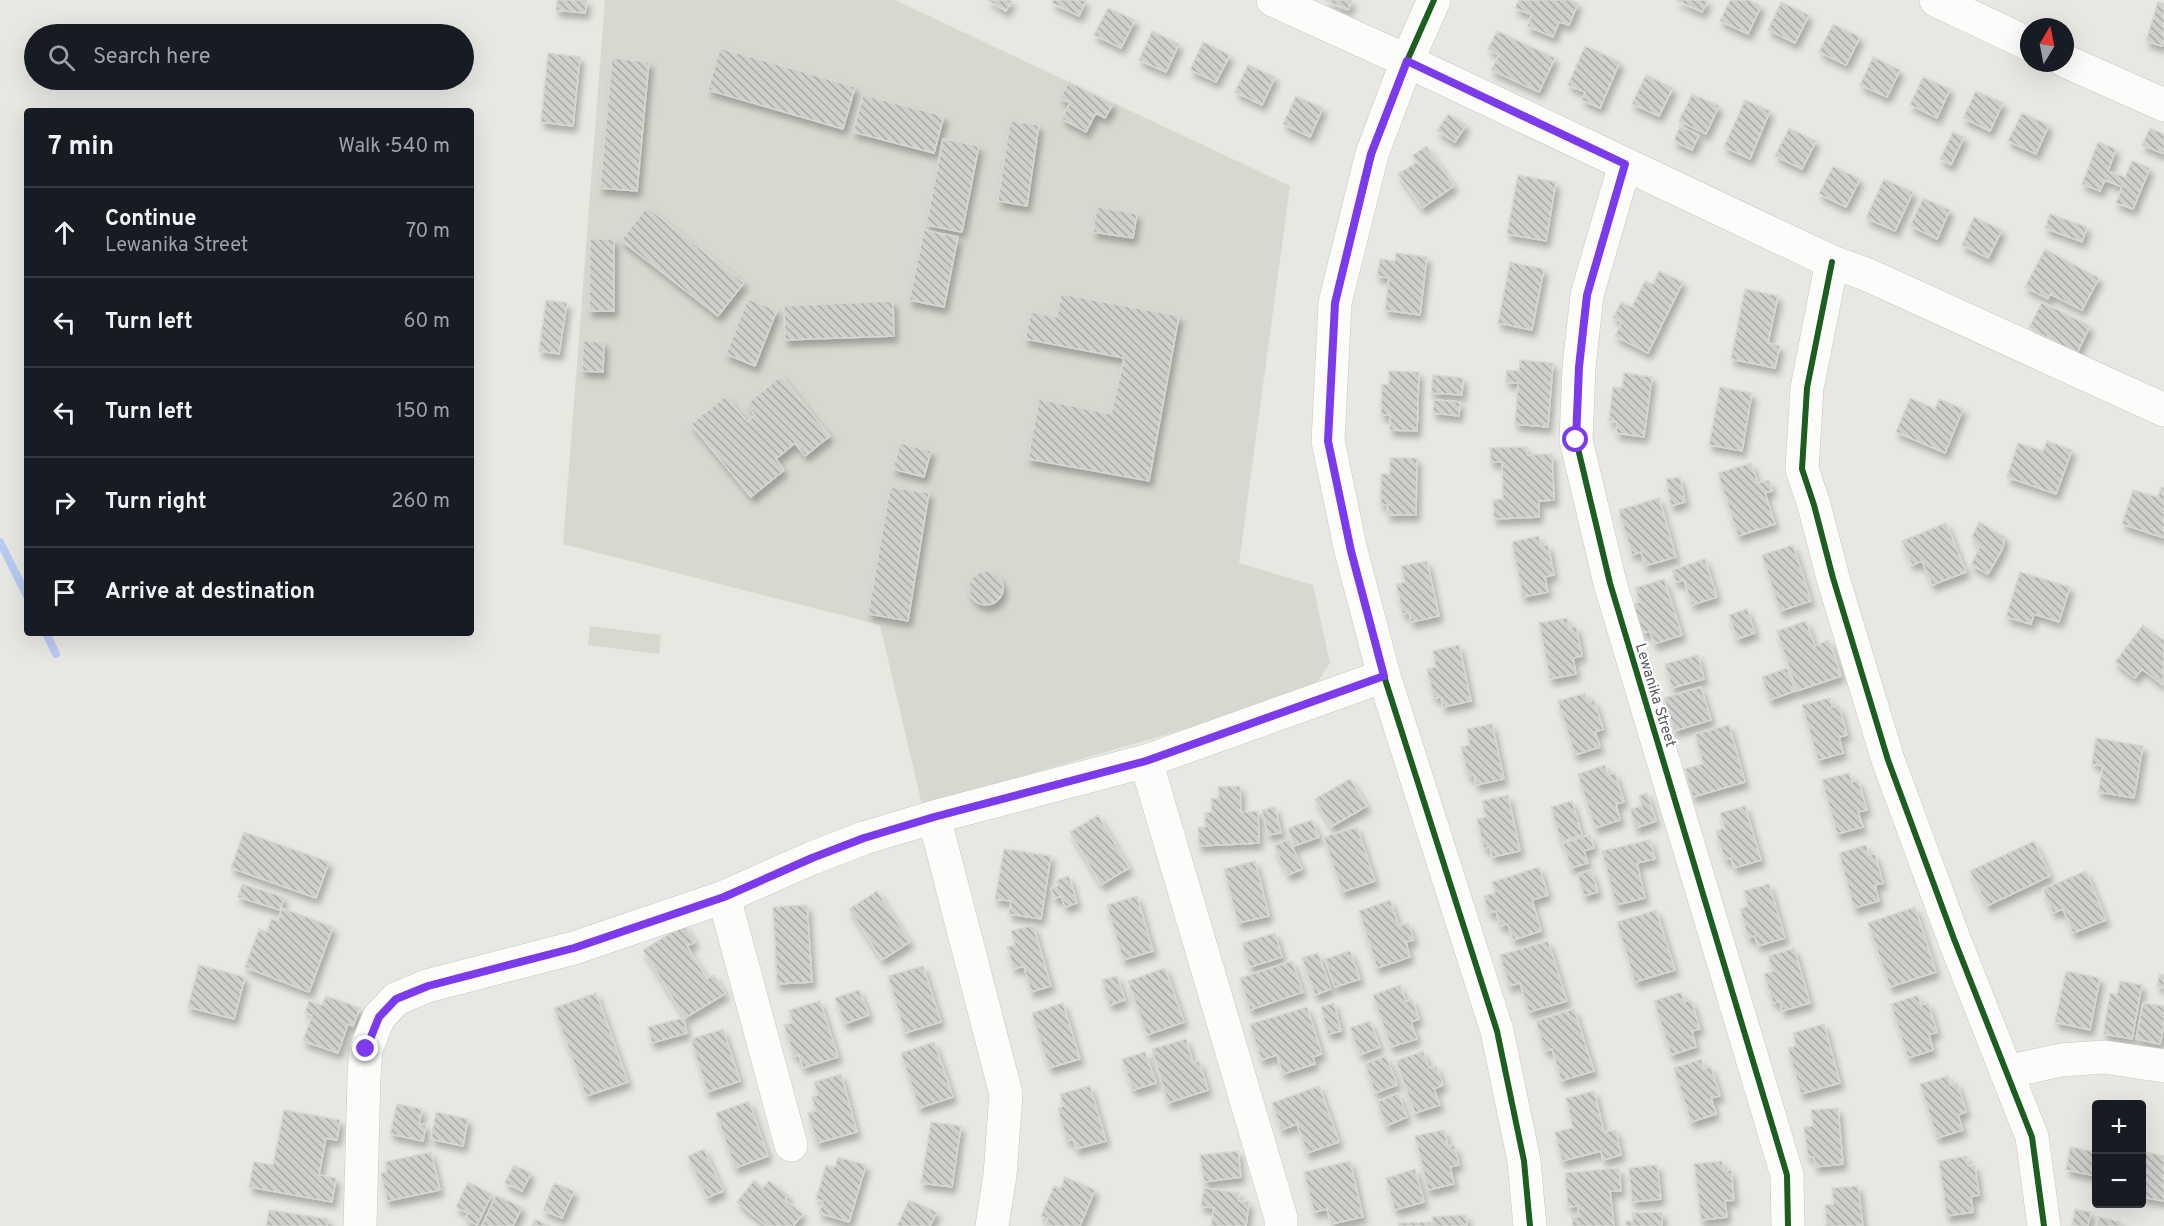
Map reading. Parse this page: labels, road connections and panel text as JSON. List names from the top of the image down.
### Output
{
  "streets": {
    "street": ["Lewanika Street"]
  },
  "north": "top",
  "page": {
    "search": "Search here",
    "heading": ["7 min", "Walk · 540 m"],
    "list": [
      ["Continue", "Lewanika Street", "70 m"],
      ["Turn left", "60 m"],
      ["Turn left", "150 m"],
      ["Turn right", "260 m"],
      "Arrive at destination"
    ],
    "map_buttons": ["+", "−"]
  }
}
